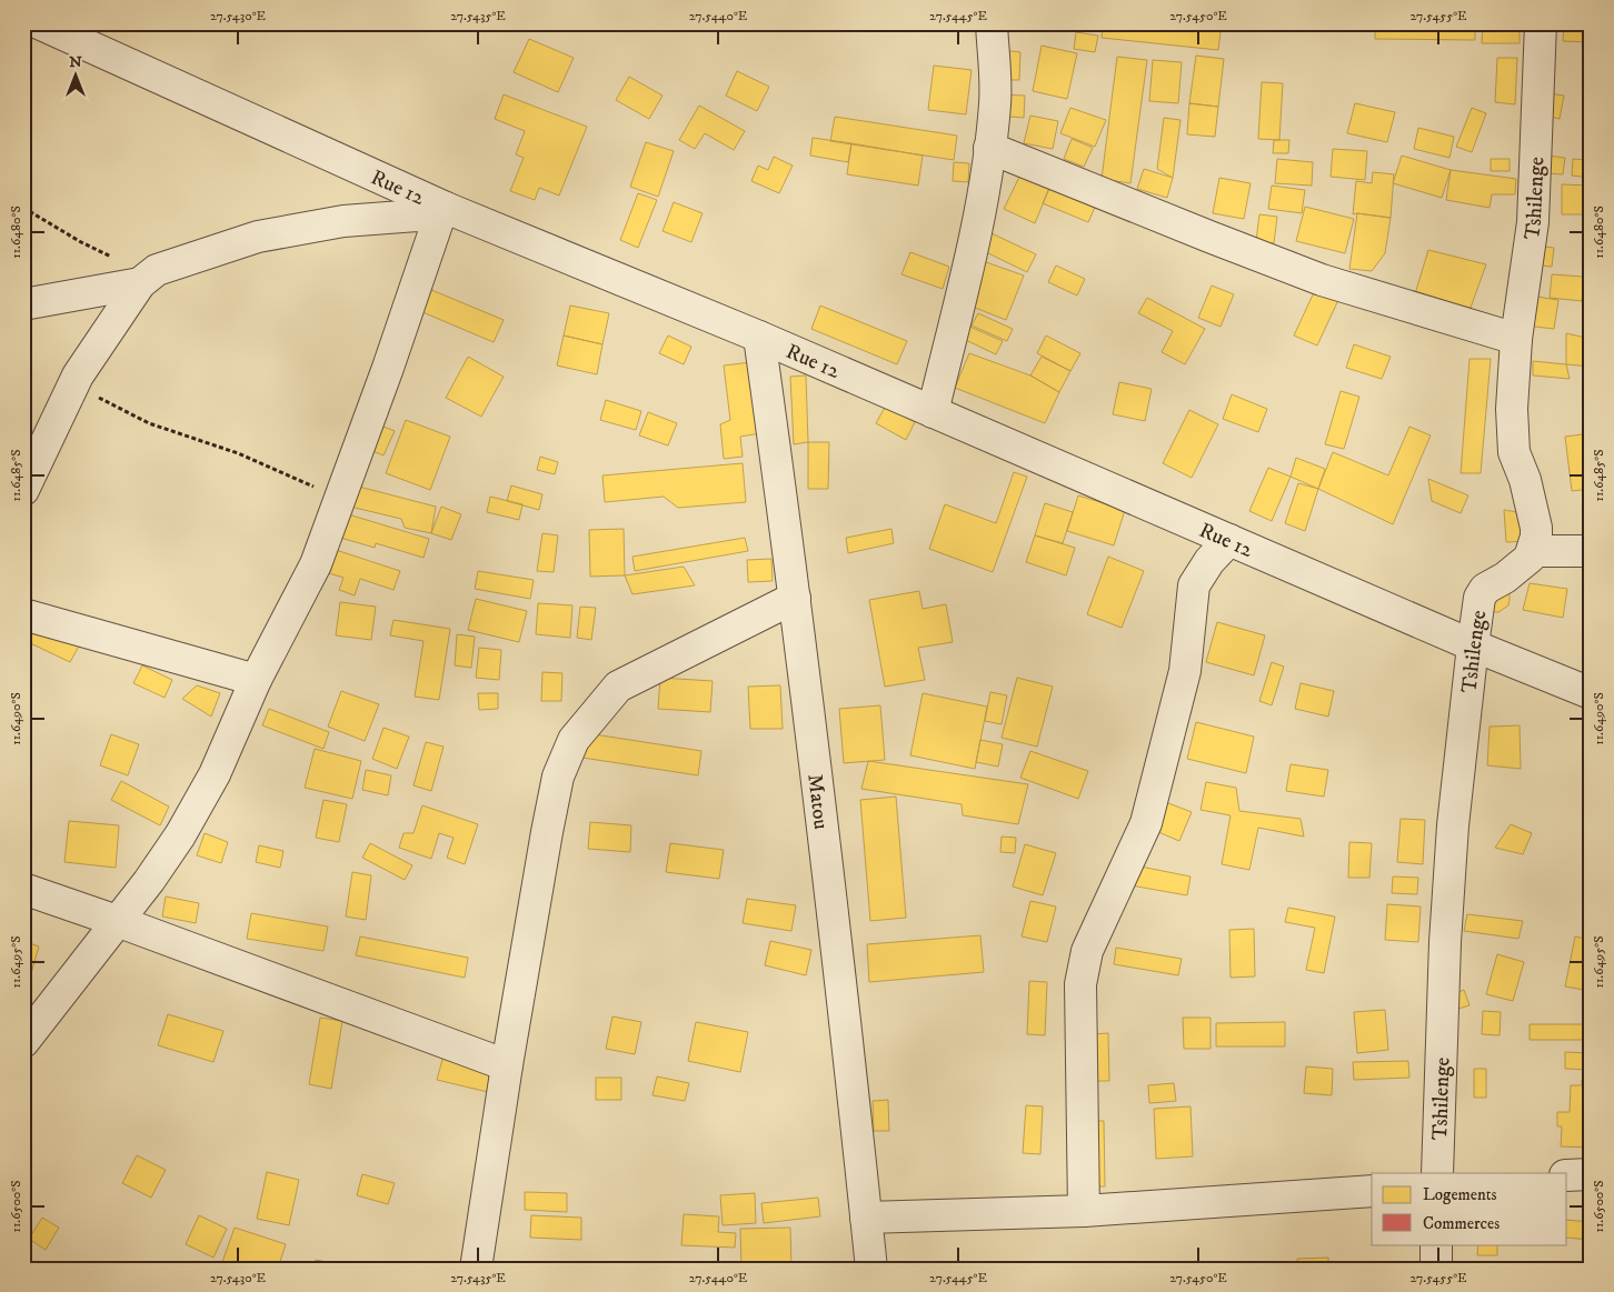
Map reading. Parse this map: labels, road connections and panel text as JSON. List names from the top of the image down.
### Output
{
  "streets": {
    "street": ["Rue 12", "Tshilenge", "Matou"]
  },
  "crossings": [
    ["Rue 12", "Tshilenge"],
    ["Rue 12", "Matou"]
  ],
  "legend": ["Logements", "Commerces"],
  "north": "top",
  "coordinates": [
    "27.5430°E",
    "27.5435°E",
    "27.5440°E",
    "27.5445°E",
    "27.5450°E",
    "27.5455°E",
    "11.6480°S",
    "11.6485°S",
    "11.6490°S",
    "11.6495°S",
    "11.6500°S"
  ]
}
